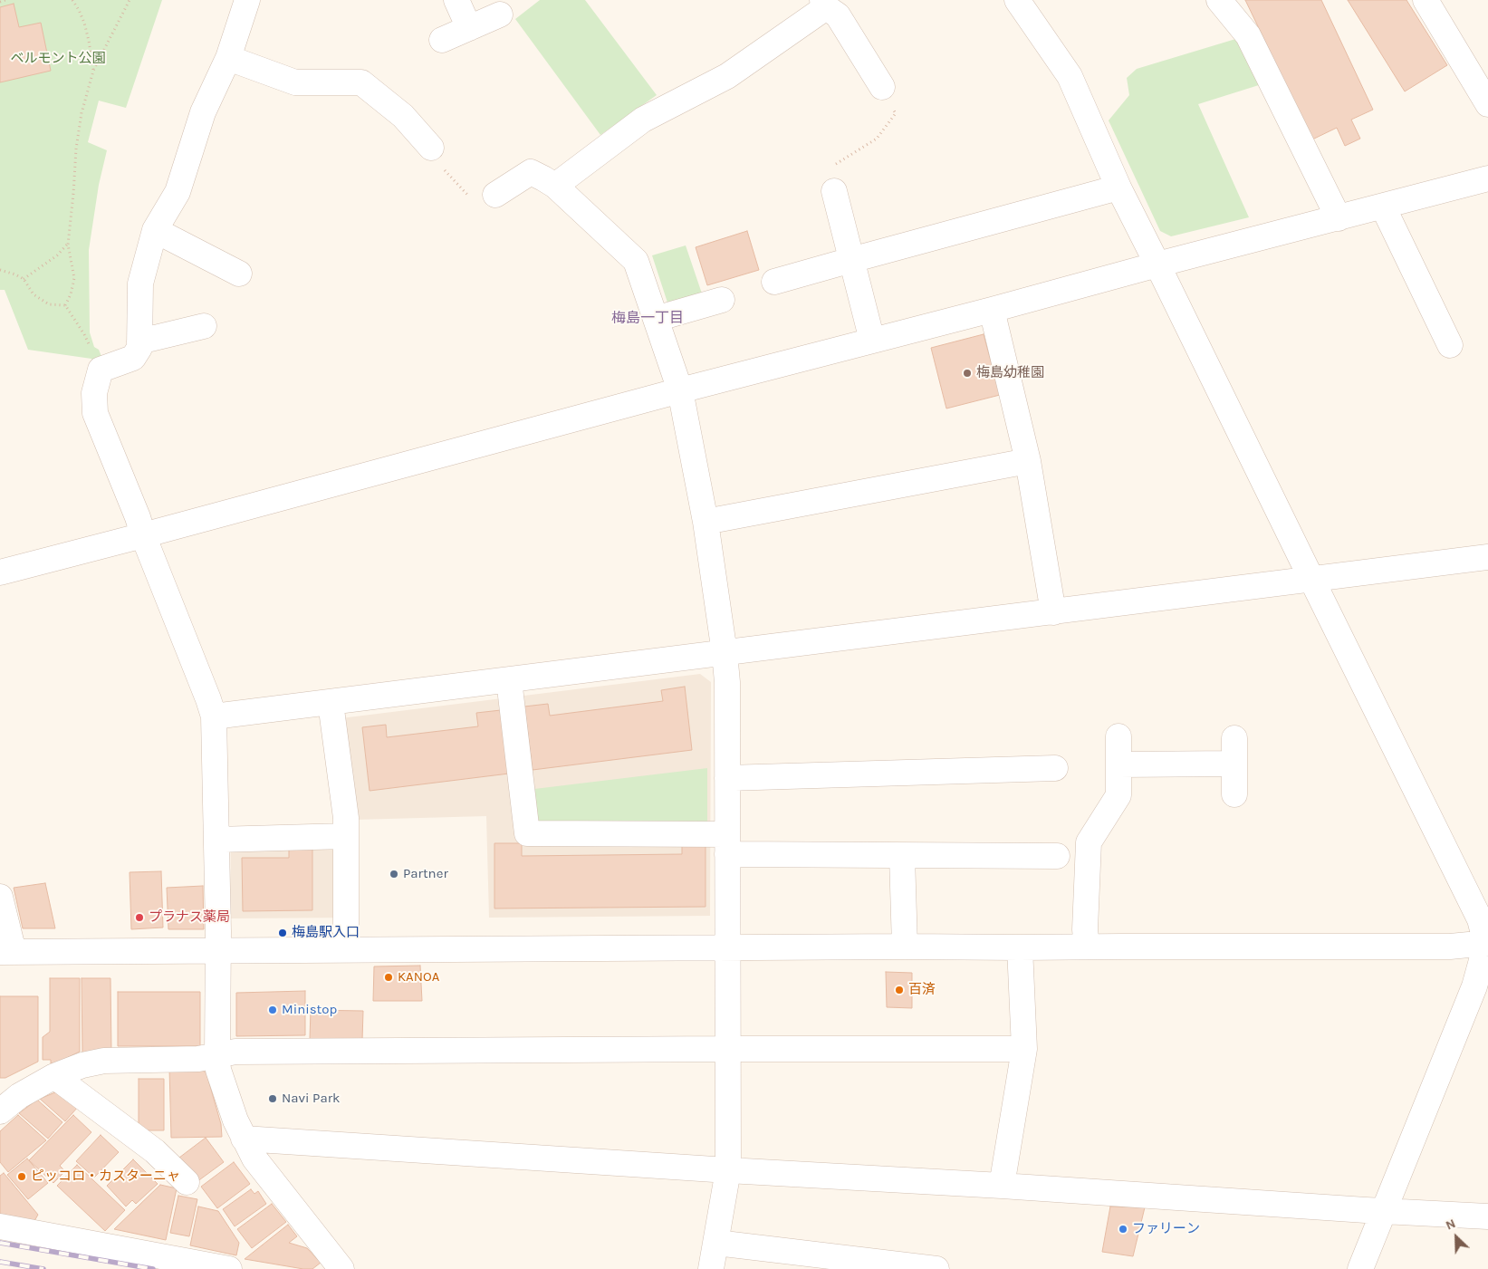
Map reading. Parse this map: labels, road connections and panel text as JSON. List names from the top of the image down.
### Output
{
  "districts": ["梅島一丁目"],
  "parks": ["ベルモント公園"],
  "places": [
    "梅島幼稚園",
    "Partner",
    "プラナス薬局",
    "梅島駅入口",
    "KANOA",
    "百済",
    "Ministop",
    "Navi Park",
    "ピッコロ・カスターニャ",
    "ファリーン"
  ],
  "north": "top left"
}
